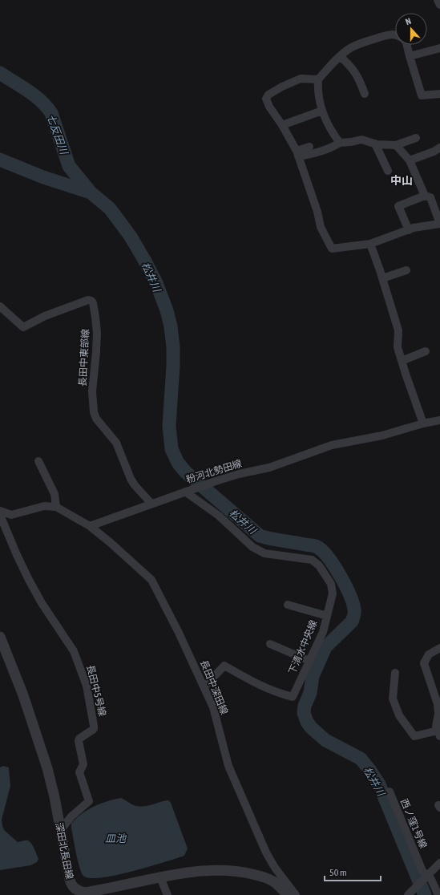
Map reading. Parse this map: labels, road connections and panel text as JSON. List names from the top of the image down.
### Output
{
  "streets": {
    "street": [
      "長田中東部線",
      "粉河北勢田線",
      "下清水中央線",
      "長田中深田線",
      "長田中5号線",
      "西ノ窪1号線",
      "深田北長田線"
    ]
  },
  "crossings": [
    ["長田中東部線", "粉河北勢田線"],
    ["粉河北勢田線", "下清水中央線"],
    ["粉河北勢田線", "長田中深田線"],
    ["下清水中央線", "長田中深田線"],
    ["長田中5号線", "深田北長田線"]
  ],
  "districts": ["中山"],
  "water": ["七反田川", "松井川", "皿池"],
  "scale_bar": "50 m",
  "north": "top"
}
